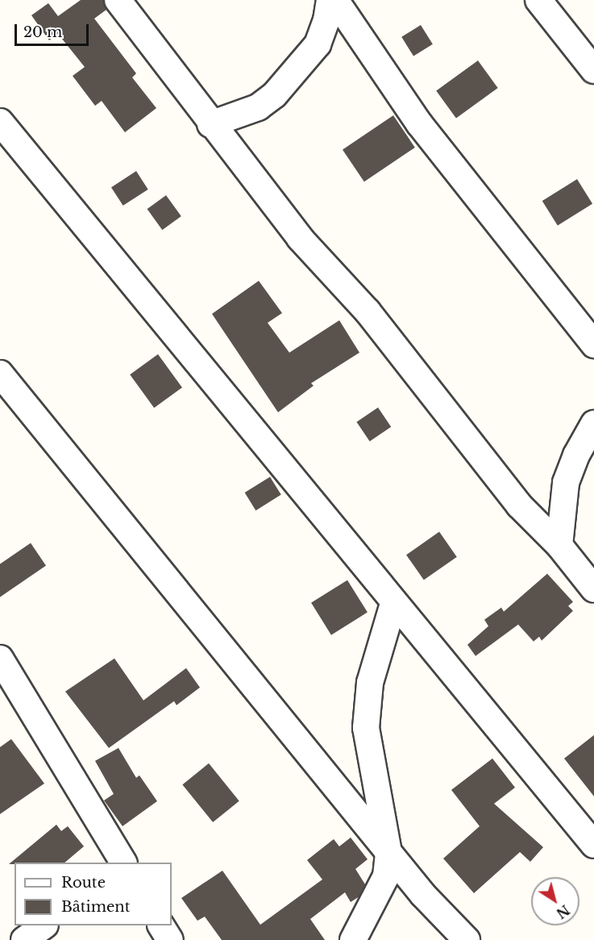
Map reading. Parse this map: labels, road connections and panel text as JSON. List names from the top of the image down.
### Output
{
  "legend": ["Route", "Bâtiment"],
  "scale_bar": "20 m",
  "north": "bottom right"
}
